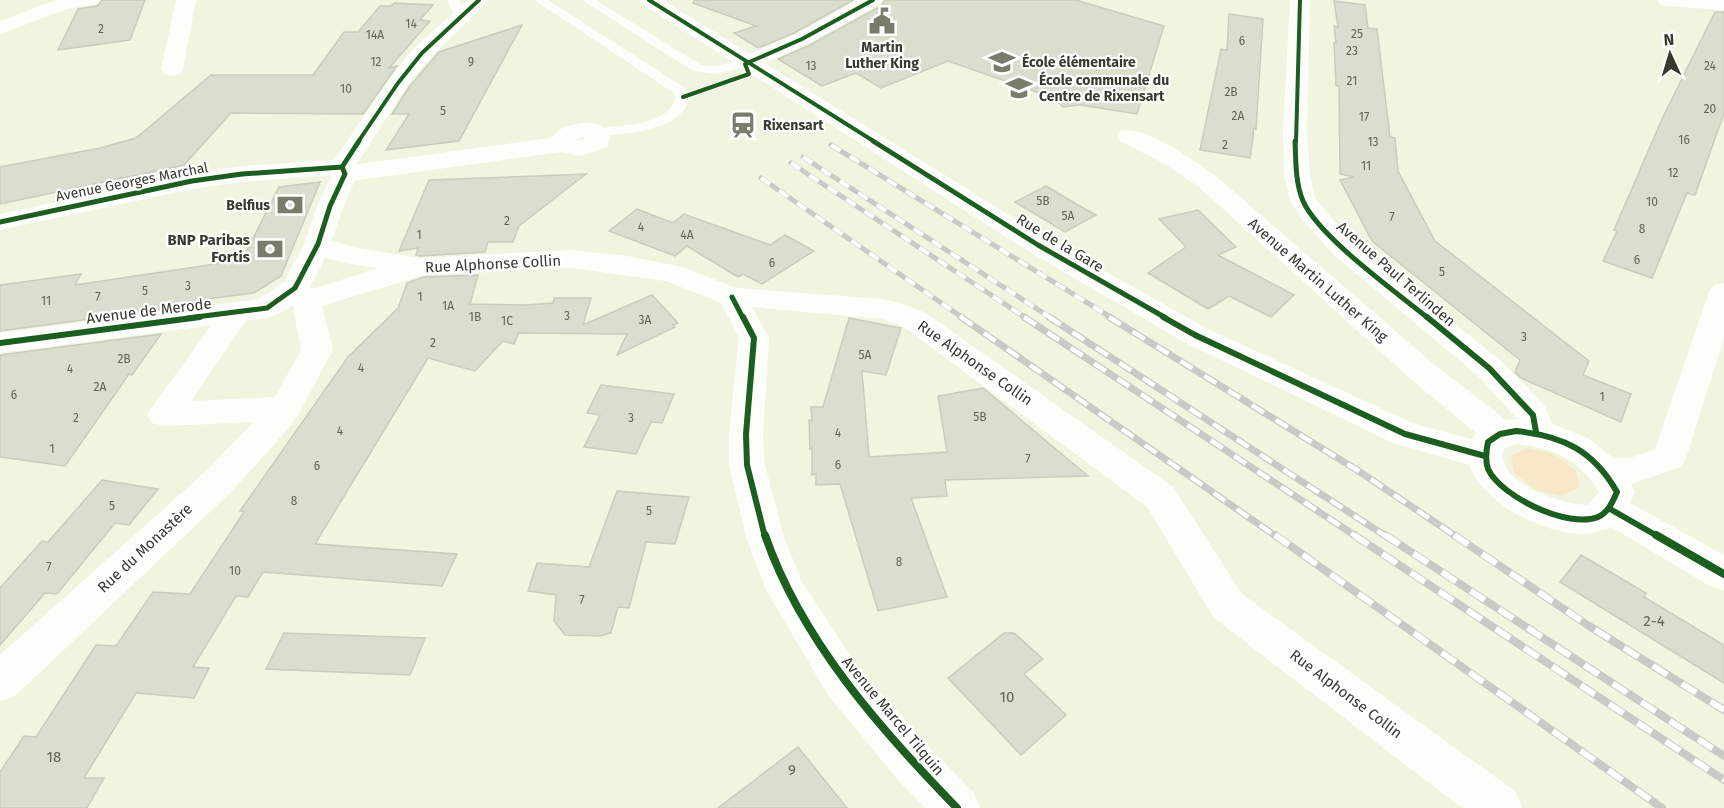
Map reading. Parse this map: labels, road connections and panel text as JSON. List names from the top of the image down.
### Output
{
  "streets": {
    "street": [
      "Avenue Georges Marchal",
      "Rue de la Gare",
      "Rue Alphonse Collin",
      "Avenue Paul Terlinden",
      "Avenue Martin Luther King",
      "Avenue de Merode",
      "Rue du Monastère",
      "Avenue Marcel Tilquin"
    ]
  },
  "crossings": [
    ["Rue de la Gare", "Avenue Paul Terlinden"],
    ["Rue de la Gare", "Avenue Martin Luther King"],
    ["Rue Alphonse Collin", "Avenue de Merode"],
    ["Rue Alphonse Collin", "Rue du Monastère"],
    ["Rue Alphonse Collin", "Avenue Marcel Tilquin"],
    ["Avenue de Merode", "Rue du Monastère"]
  ],
  "places": {
    "public building": ["Martin Luther King"],
    "school or university": ["École élémentaire", "École communale du Centre de Rixensart"],
    "station": ["Rixensart"],
    "bank": ["Belfius", "BNP Paribas Fortis"]
  },
  "house_numbers": [
    "14",
    "2",
    "25",
    "14A",
    "6",
    "23",
    "12",
    "9",
    "13",
    "24",
    "21",
    "10",
    "2B",
    "20",
    "5",
    "2A",
    "17",
    "16",
    "13",
    "2",
    "11",
    "12",
    "5B",
    "10",
    "5A",
    "7",
    "2",
    "4",
    "8",
    "1",
    "4A",
    "6",
    "6",
    "5",
    "3",
    "5",
    "7",
    "1",
    "11",
    "1A",
    "3",
    "1B",
    "3A",
    "1C",
    "3",
    "2",
    "5A",
    "2B",
    "4",
    "4",
    "2A",
    "6",
    "1",
    "5B",
    "2",
    "3",
    "4",
    "4",
    "1",
    "7",
    "6",
    "6",
    "8",
    "5",
    "5",
    "8",
    "7",
    "10",
    "7",
    "2-4",
    "10",
    "18",
    "9"
  ],
  "north": "top"
}
